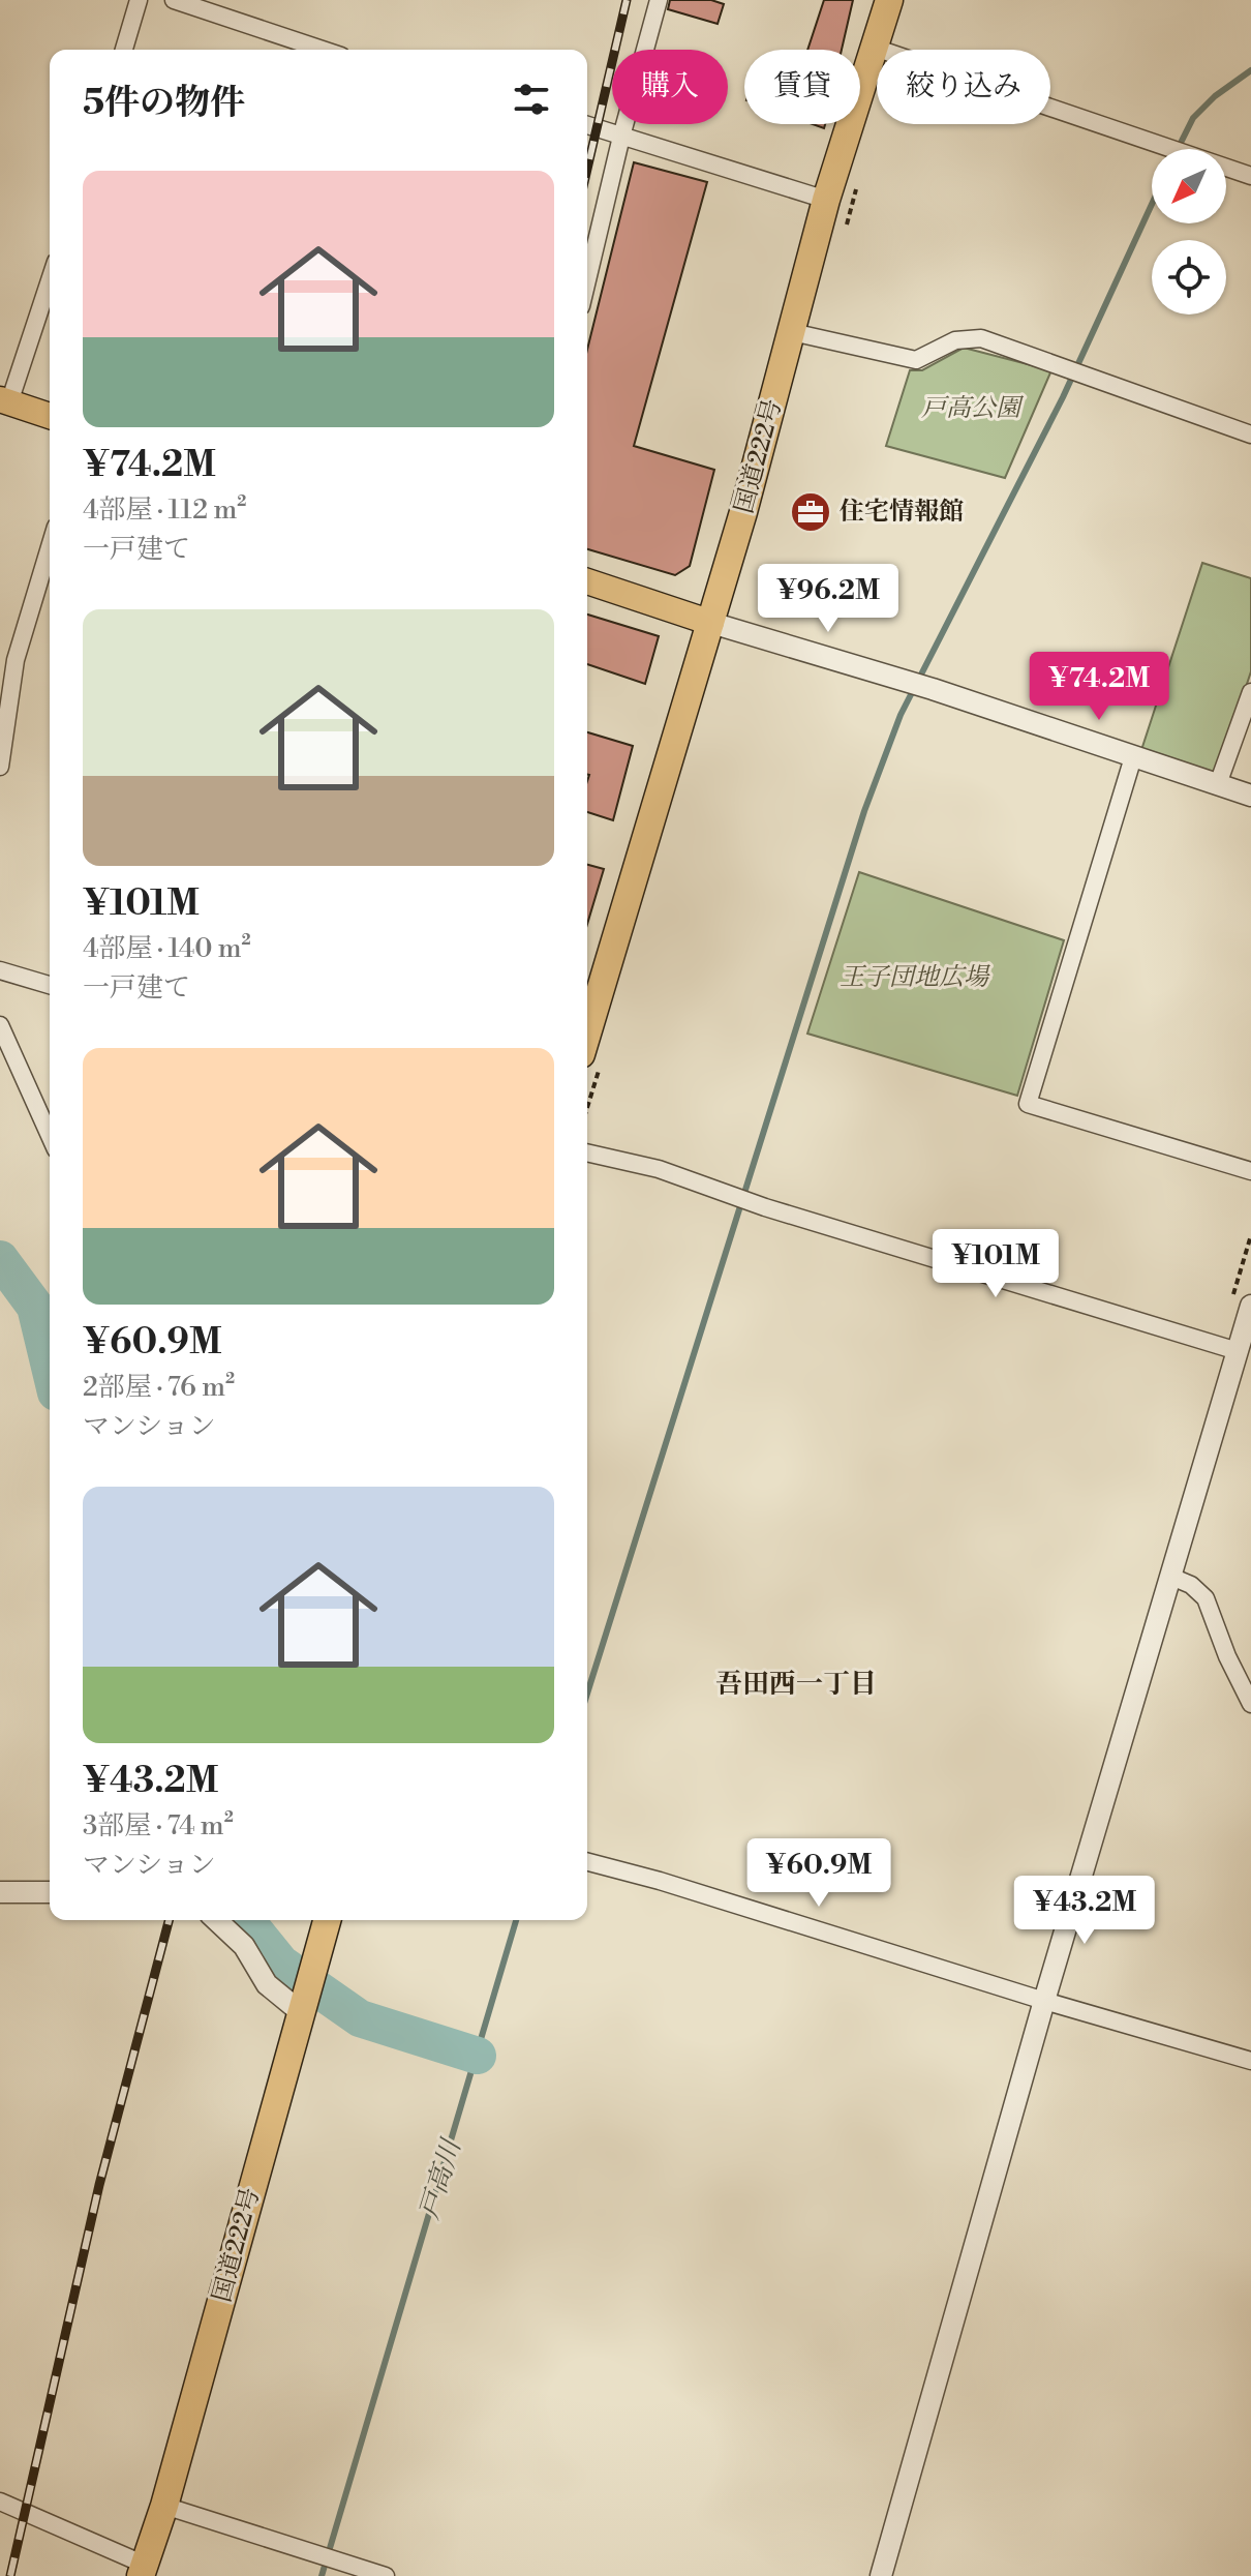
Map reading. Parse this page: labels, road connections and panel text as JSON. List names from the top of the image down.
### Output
{
  "streets": {
    "highway": ["国道222号"]
  },
  "districts": ["吾田西一丁目"],
  "water": ["戸高川"],
  "parks": ["戸高公園", "王子団地広場"],
  "places": {
    "office": ["住宅情報館"]
  },
  "north": "bottom left",
  "page": {
    "chip": ["購入", "賃貸", "絞り込み"],
    "heading": "5件の物件",
    "list": [
      {
        "name": "¥74.2M",
        "note": "4部屋 · 112 m² · 一戸建て"
      },
      {
        "name": "¥101M",
        "note": "4部屋 · 140 m² · 一戸建て"
      },
      {
        "name": "¥60.9M",
        "note": "2部屋 · 76 m² · マンション"
      },
      {
        "name": "¥43.2M",
        "note": "3部屋 · 74 m² · マンション"
      }
    ],
    "price": [
      "¥96.2M",
      "¥74.2M",
      "¥101M",
      "¥60.9M",
      "¥43.2M"
    ]
  }
}
